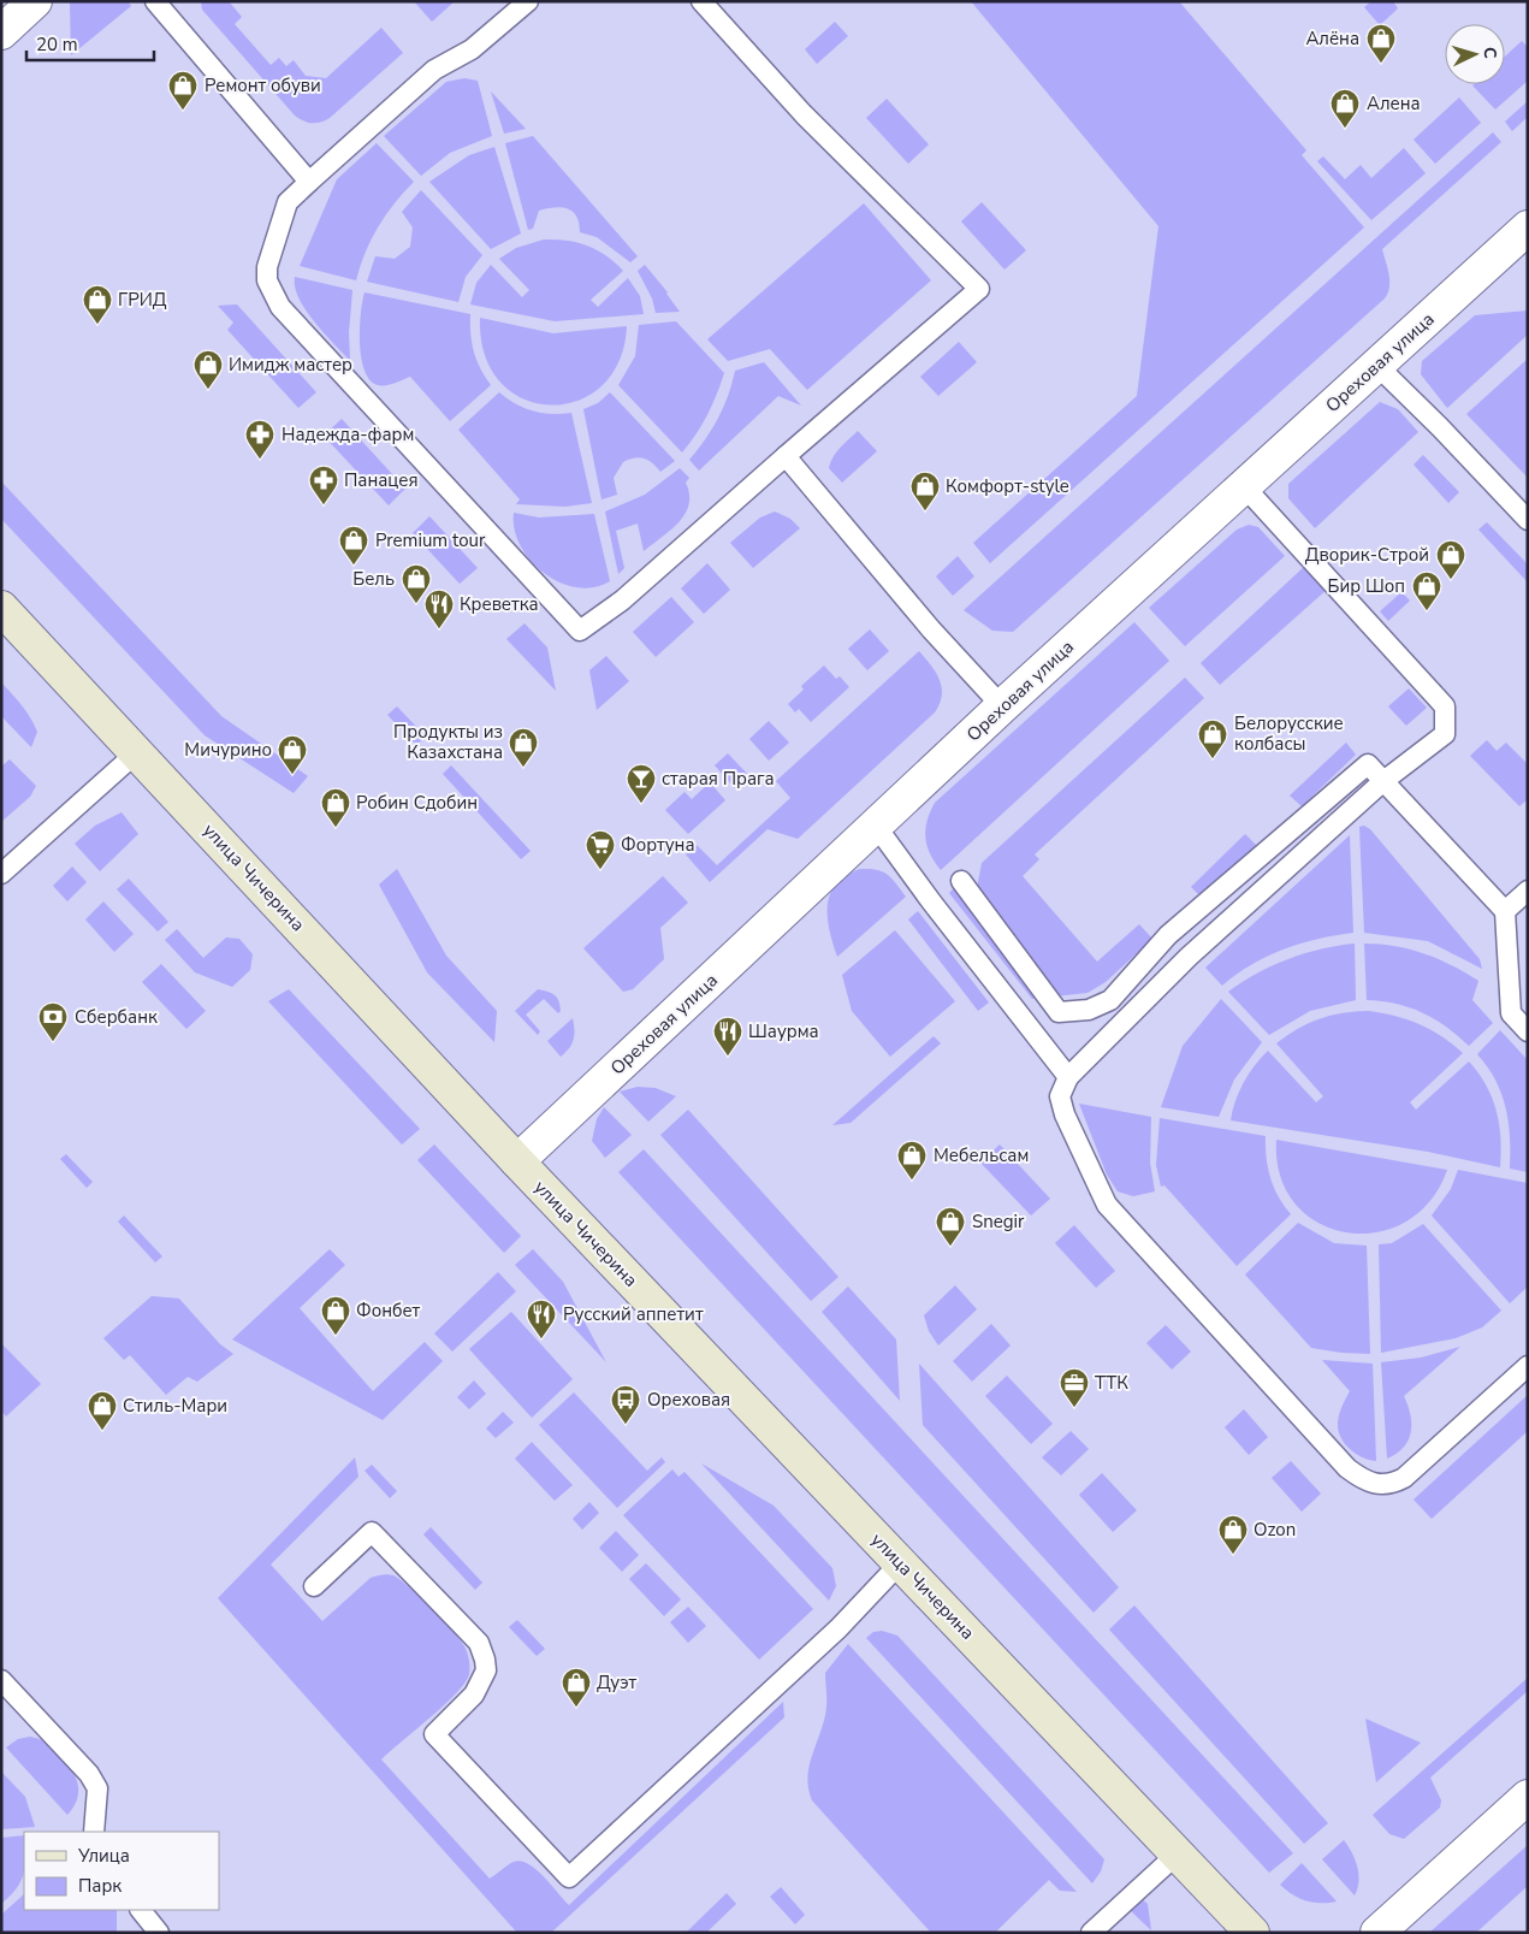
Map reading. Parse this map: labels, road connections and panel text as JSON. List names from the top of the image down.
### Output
{
  "streets": {
    "main road": ["улица Чичерина"],
    "street": ["Ореховая улица"]
  },
  "crossings": [
    ["Ореховая улица", "улица Чичерина"]
  ],
  "places": {
    "shop": [
      "Алёна",
      "Ремонт обуви",
      "Алена",
      "ГРИД",
      "Имидж мастер",
      "Комфорт-style",
      "Premium tour",
      "Дворик-Строй",
      "Бель",
      "Бир Шоп",
      "Белорусские колбасы",
      "Продукты из Казахстана",
      "Мичурино",
      "Робин Сдобин",
      "Мебельсам",
      "Snegir",
      "Фонбет",
      "Стиль-Мари",
      "Ozon",
      "Дуэт"
    ],
    "pharmacy": ["Надежда-фарм", "Панацея"],
    "restaurant": ["Креветка", "Шаурма", "Русский аппетит"],
    "bar": ["старая Прага"],
    "supermarket": ["Фортуна"],
    "bank": ["Сбербанк"],
    "office": ["ТТК"],
    "bus stop": ["Ореховая"]
  },
  "legend": ["Улица", "Парк"],
  "scale_bar": "20 m",
  "north": "right"
}
